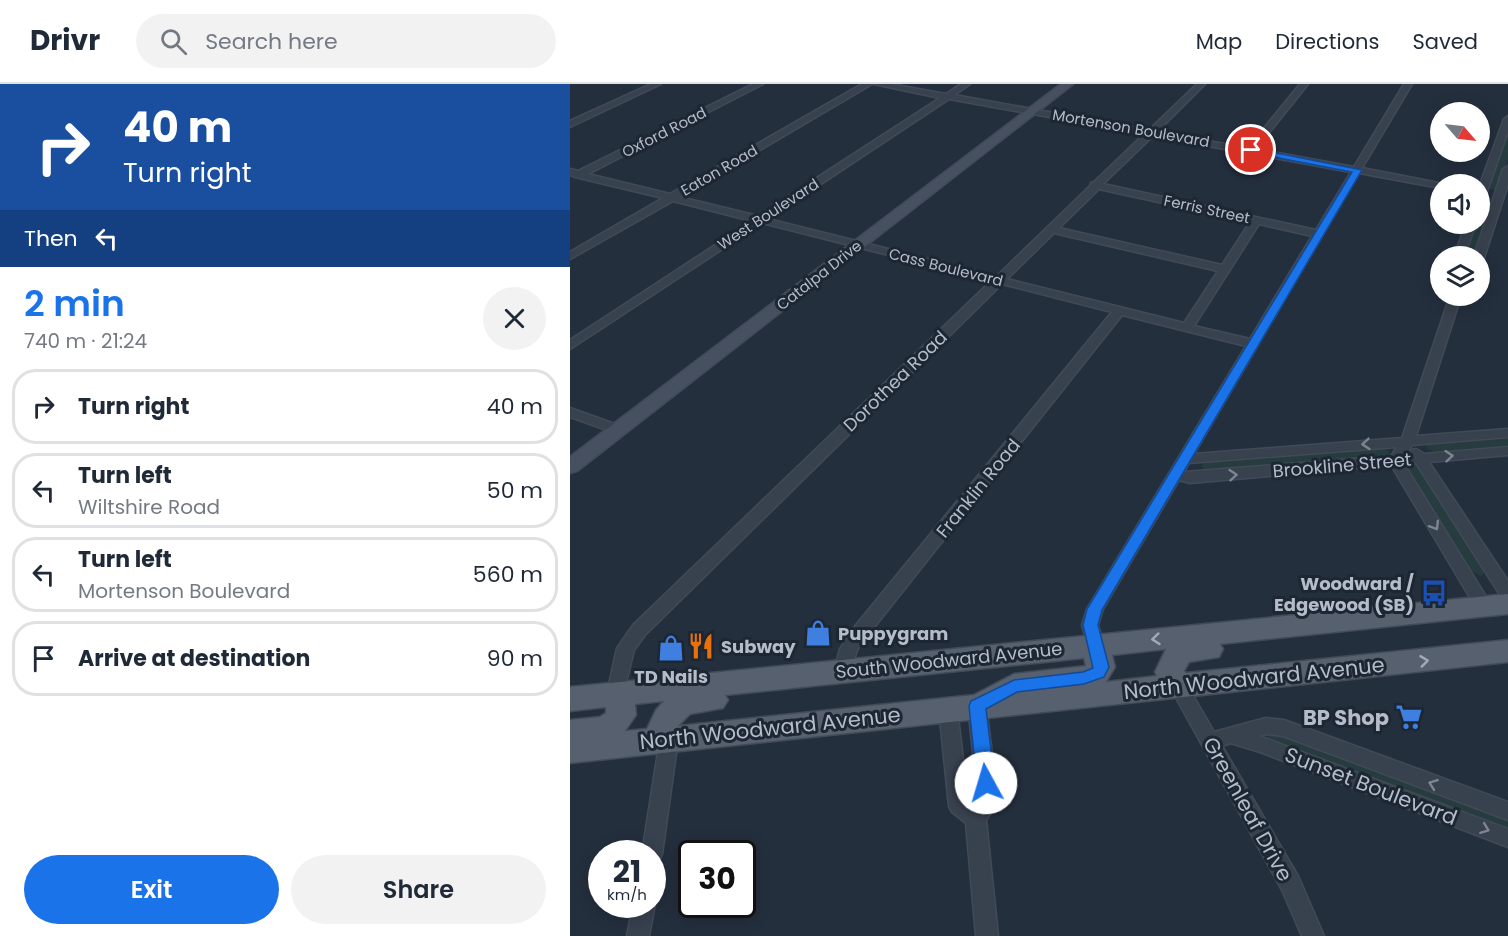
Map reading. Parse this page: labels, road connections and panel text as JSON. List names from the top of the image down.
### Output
{
  "streets": {
    "main road": ["South Woodward Avenue", "North Woodward Avenue"],
    "street": [
      "Mortenson Boulevard",
      "Oxford Road",
      "Eaton Road",
      "Ferris Street",
      "West Boulevard",
      "Cass Boulevard",
      "Catalpa Drive",
      "Dorothea Road",
      "Brookline Street",
      "Franklin Road",
      "Sunset Boulevard",
      "Greenleaf Drive"
    ]
  },
  "crossings": [
    ["Mortenson Boulevard", "West Boulevard"],
    ["Mortenson Boulevard", "Catalpa Drive"],
    ["Mortenson Boulevard", "Dorothea Road"],
    ["Oxford Road", "Cass Boulevard"],
    ["Eaton Road", "Cass Boulevard"],
    ["Ferris Street", "Dorothea Road"],
    ["West Boulevard", "Cass Boulevard"],
    ["Cass Boulevard", "Catalpa Drive"],
    ["Cass Boulevard", "Dorothea Road"],
    ["Cass Boulevard", "Franklin Road"],
    ["Dorothea Road", "South Woodward Avenue"],
    ["Franklin Road", "South Woodward Avenue"],
    ["North Woodward Avenue", "Greenleaf Drive"],
    ["Sunset Boulevard", "Greenleaf Drive"]
  ],
  "one_way": ["North Woodward Avenue"],
  "places": {
    "bus stop": ["Woodward / Edgewood (SB)"],
    "shop": ["Puppygram", "TD Nails"],
    "restaurant": ["Subway"],
    "supermarket": ["BP Shop"]
  },
  "north": "bottom right",
  "page": {
    "header": "Drivr",
    "search": "Search here",
    "nav": ["Map", "Directions", "Saved"],
    "turn": ["40 m", "Turn right"],
    "then": "Then",
    "heading": ["2 min", "740 m · 21:24"],
    "list": [
      {
        "name": "Turn right",
        "value": "40 m"
      },
      {
        "name": "Turn left",
        "note": "Wiltshire Road",
        "value": "50 m"
      },
      {
        "name": "Turn left",
        "note": "Mortenson Boulevard",
        "value": "560 m"
      },
      {
        "name": "Arrive at destination",
        "value": "90 m"
      }
    ],
    "speed": "21 km/h",
    "limit": "30",
    "buttons": ["Exit", "Share"]
  }
}
